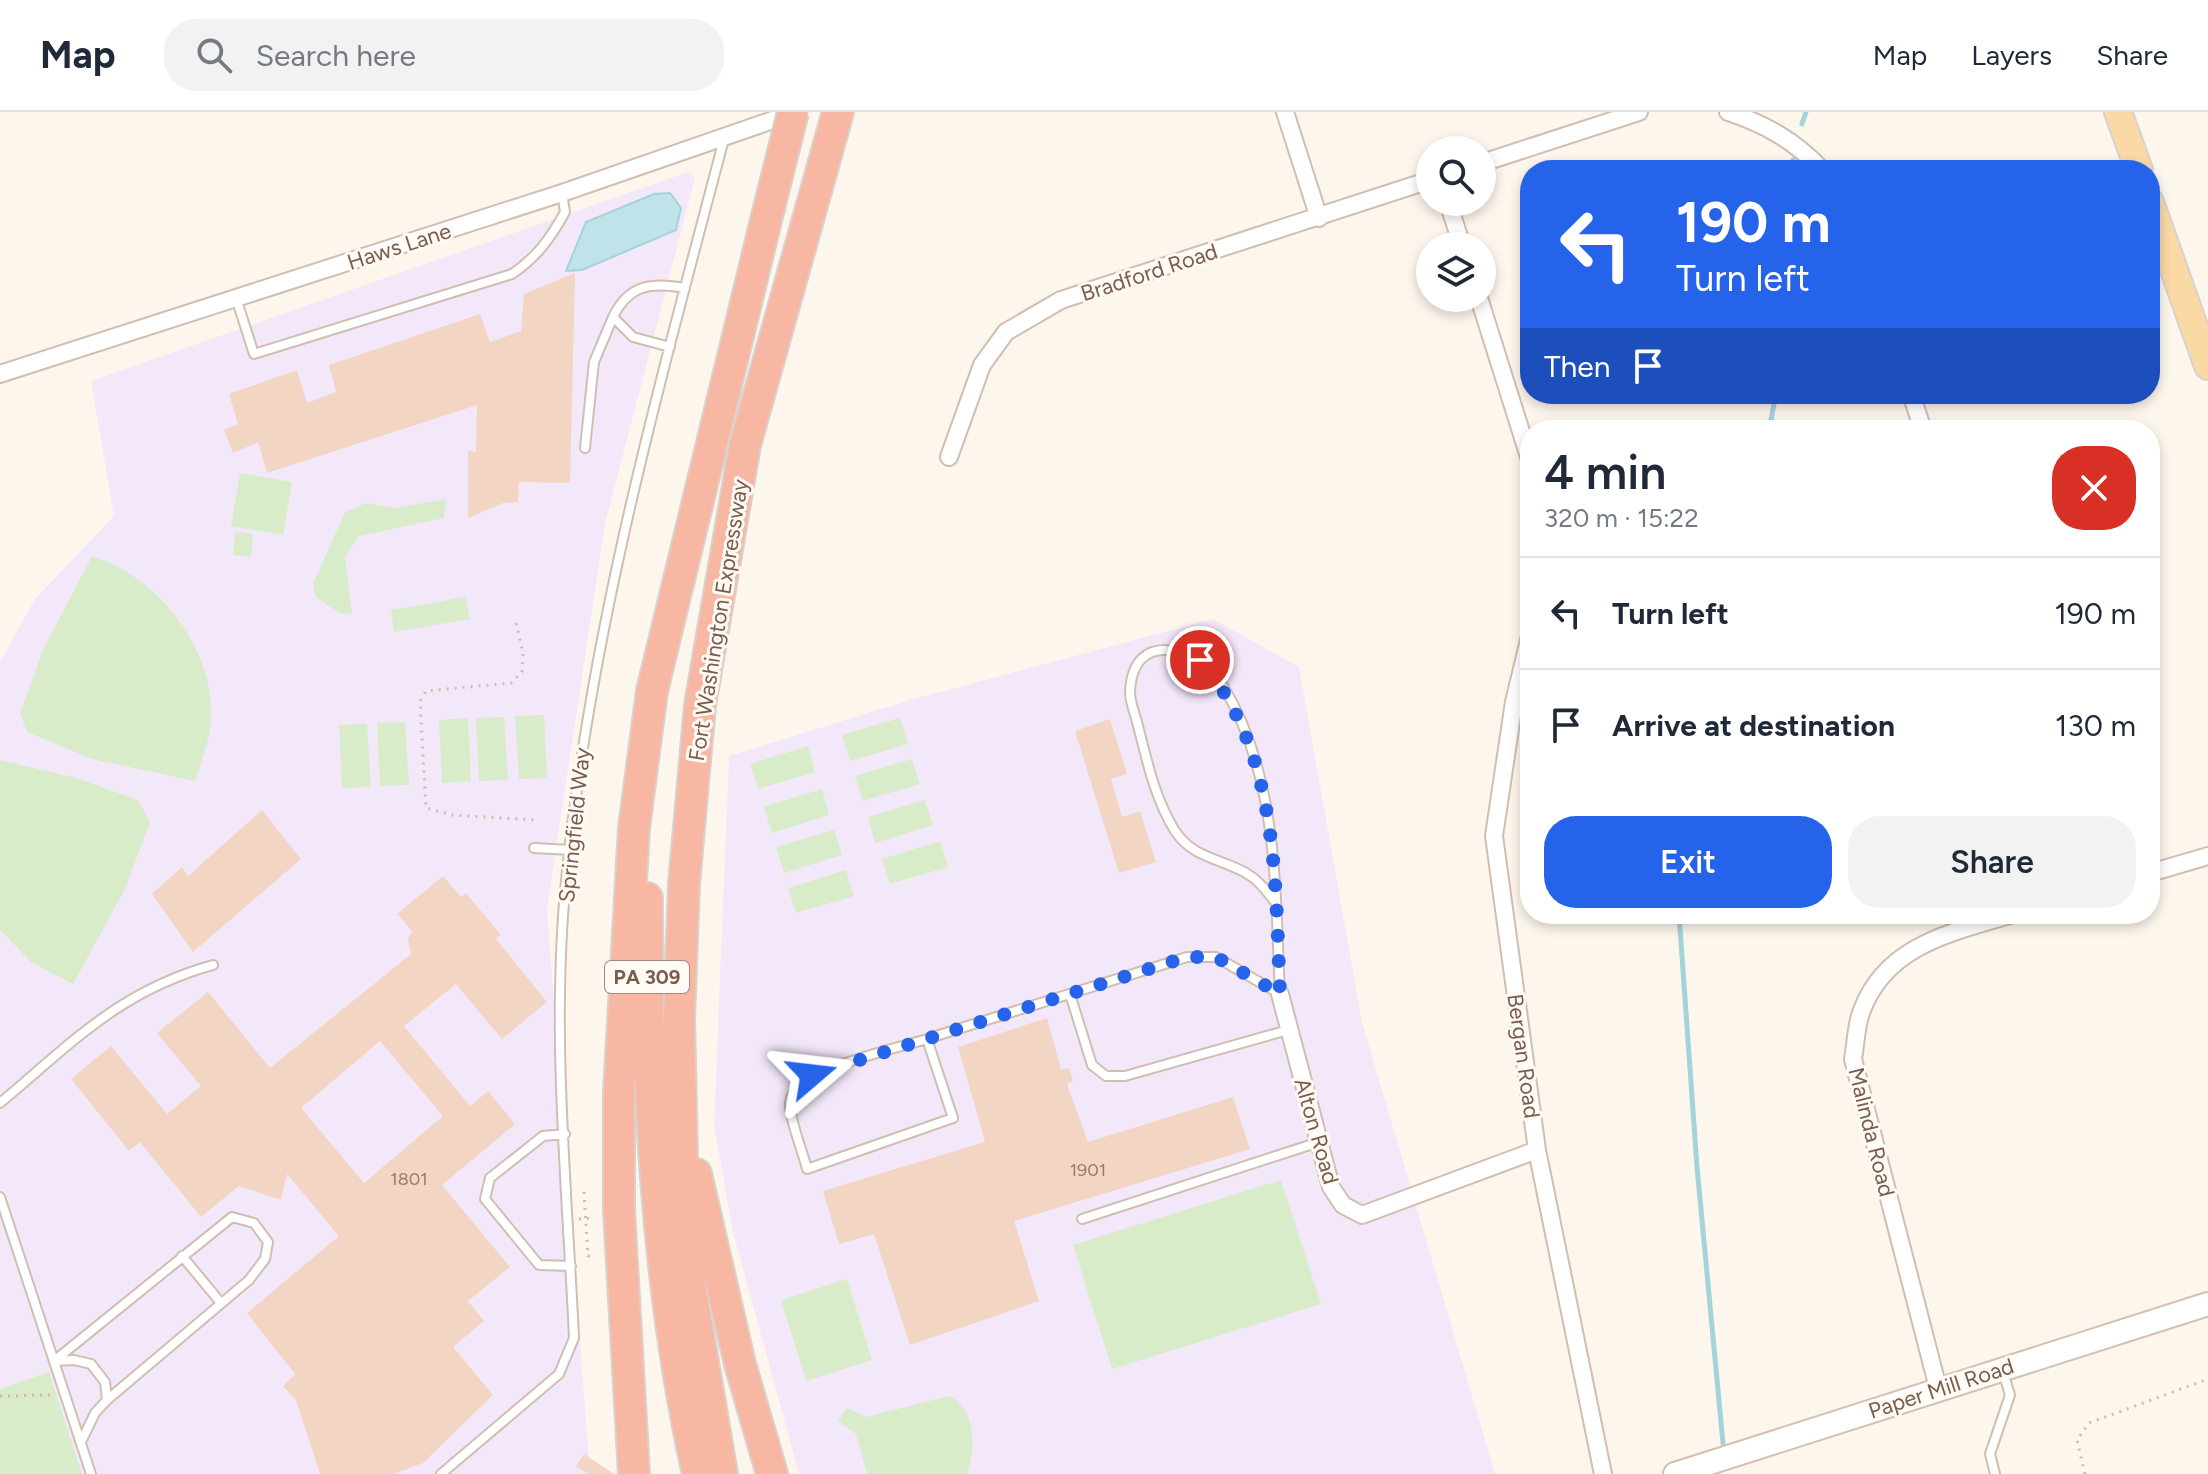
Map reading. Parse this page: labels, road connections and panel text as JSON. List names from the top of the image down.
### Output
{
  "streets": {
    "highway": ["Fort Washington Expressway", "PA 309"],
    "main road": ["Paper Mill Road"],
    "street": [
      "Haws Lane",
      "Bradford Road",
      "Bergan Road",
      "Alton Road",
      "Malinda Road"
    ],
    "lane": ["Springfield Way"]
  },
  "crossings": [
    ["Haws Lane", "Springfield Way"],
    ["Haws Lane", "PA 309"],
    ["Bergan Road", "Alton Road"],
    ["Malinda Road", "Paper Mill Road"]
  ],
  "house_numbers": ["1901", "1801"],
  "page": {
    "header": "Map",
    "search": "Search here",
    "nav": ["Map", "Layers", "Share"],
    "turn": ["190 m", "Turn left"],
    "then": "Then",
    "heading": ["4 min", "320 m · 15:22"],
    "list": [
      {
        "name": "Turn left",
        "value": "190 m"
      },
      {
        "name": "Arrive at destination",
        "value": "130 m"
      }
    ],
    "buttons": ["Exit", "Share"]
  }
}
